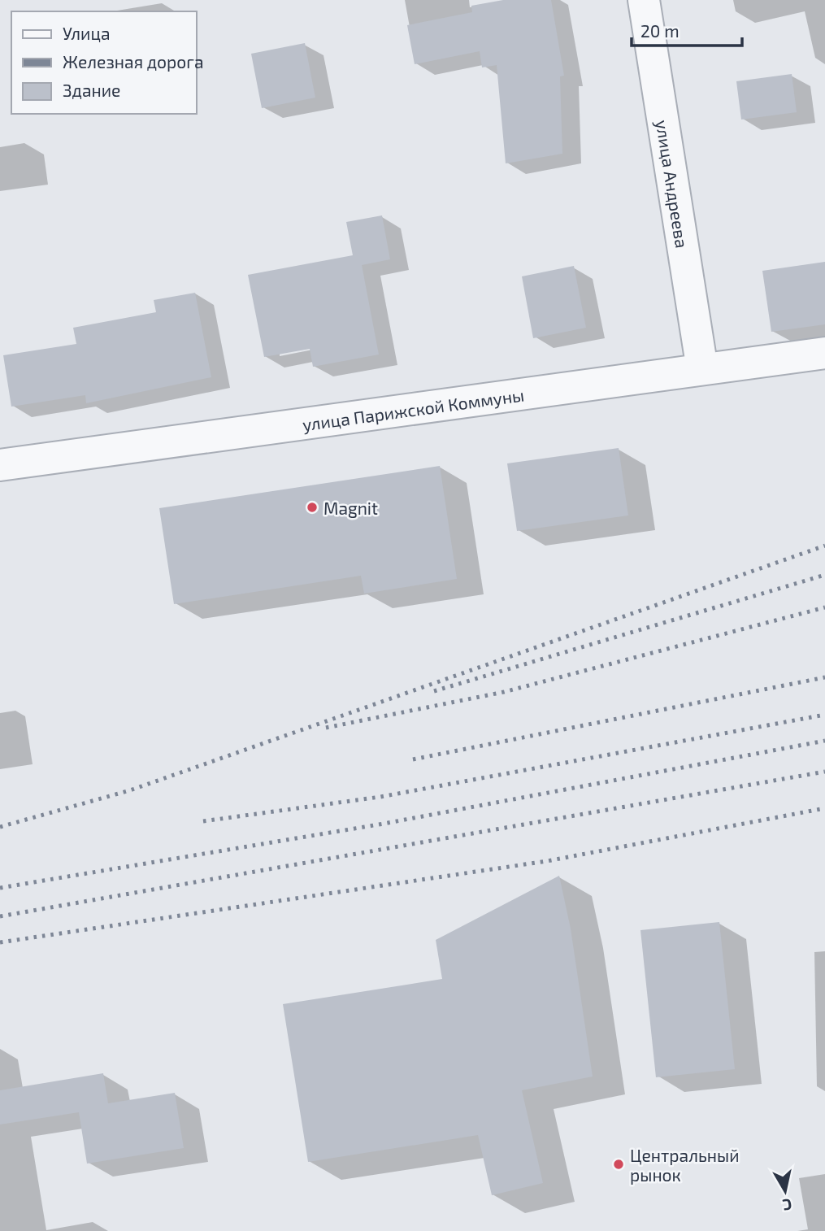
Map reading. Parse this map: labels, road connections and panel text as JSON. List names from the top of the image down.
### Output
{
  "streets": {
    "street": ["улица Андреева", "улица Парижской Коммуны"]
  },
  "crossings": [
    ["улица Андреева", "улица Парижской Коммуны"]
  ],
  "places": ["Magnit", "Центральный рынок"],
  "legend": ["Улица", "Железная дорога", "Здание"],
  "scale_bar": "20 m",
  "north": "bottom"
}
